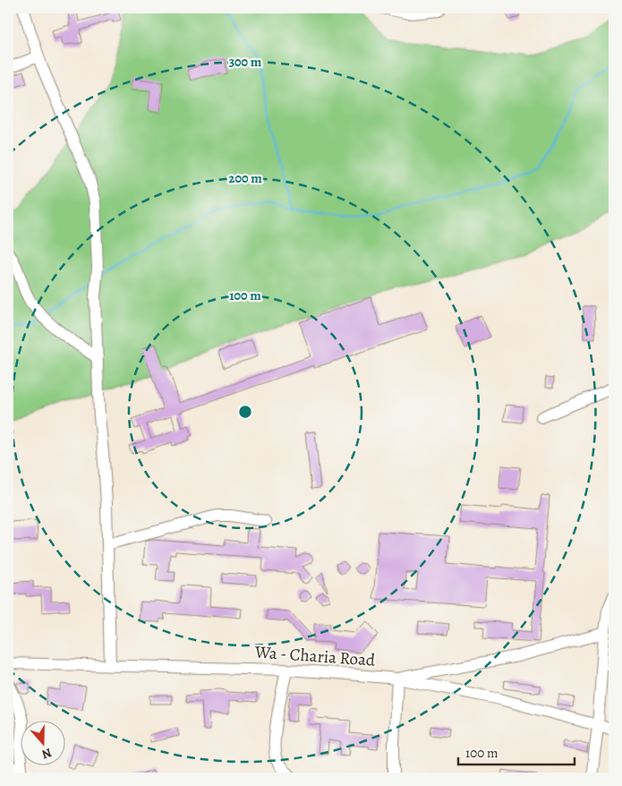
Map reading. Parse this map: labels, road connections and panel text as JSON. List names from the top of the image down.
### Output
{
  "streets": {
    "street": ["Wa - Charia Road"]
  },
  "scale_bar": "100 m",
  "north": "bottom",
  "rings": ["300 m", "200 m", "100 m"]
}
